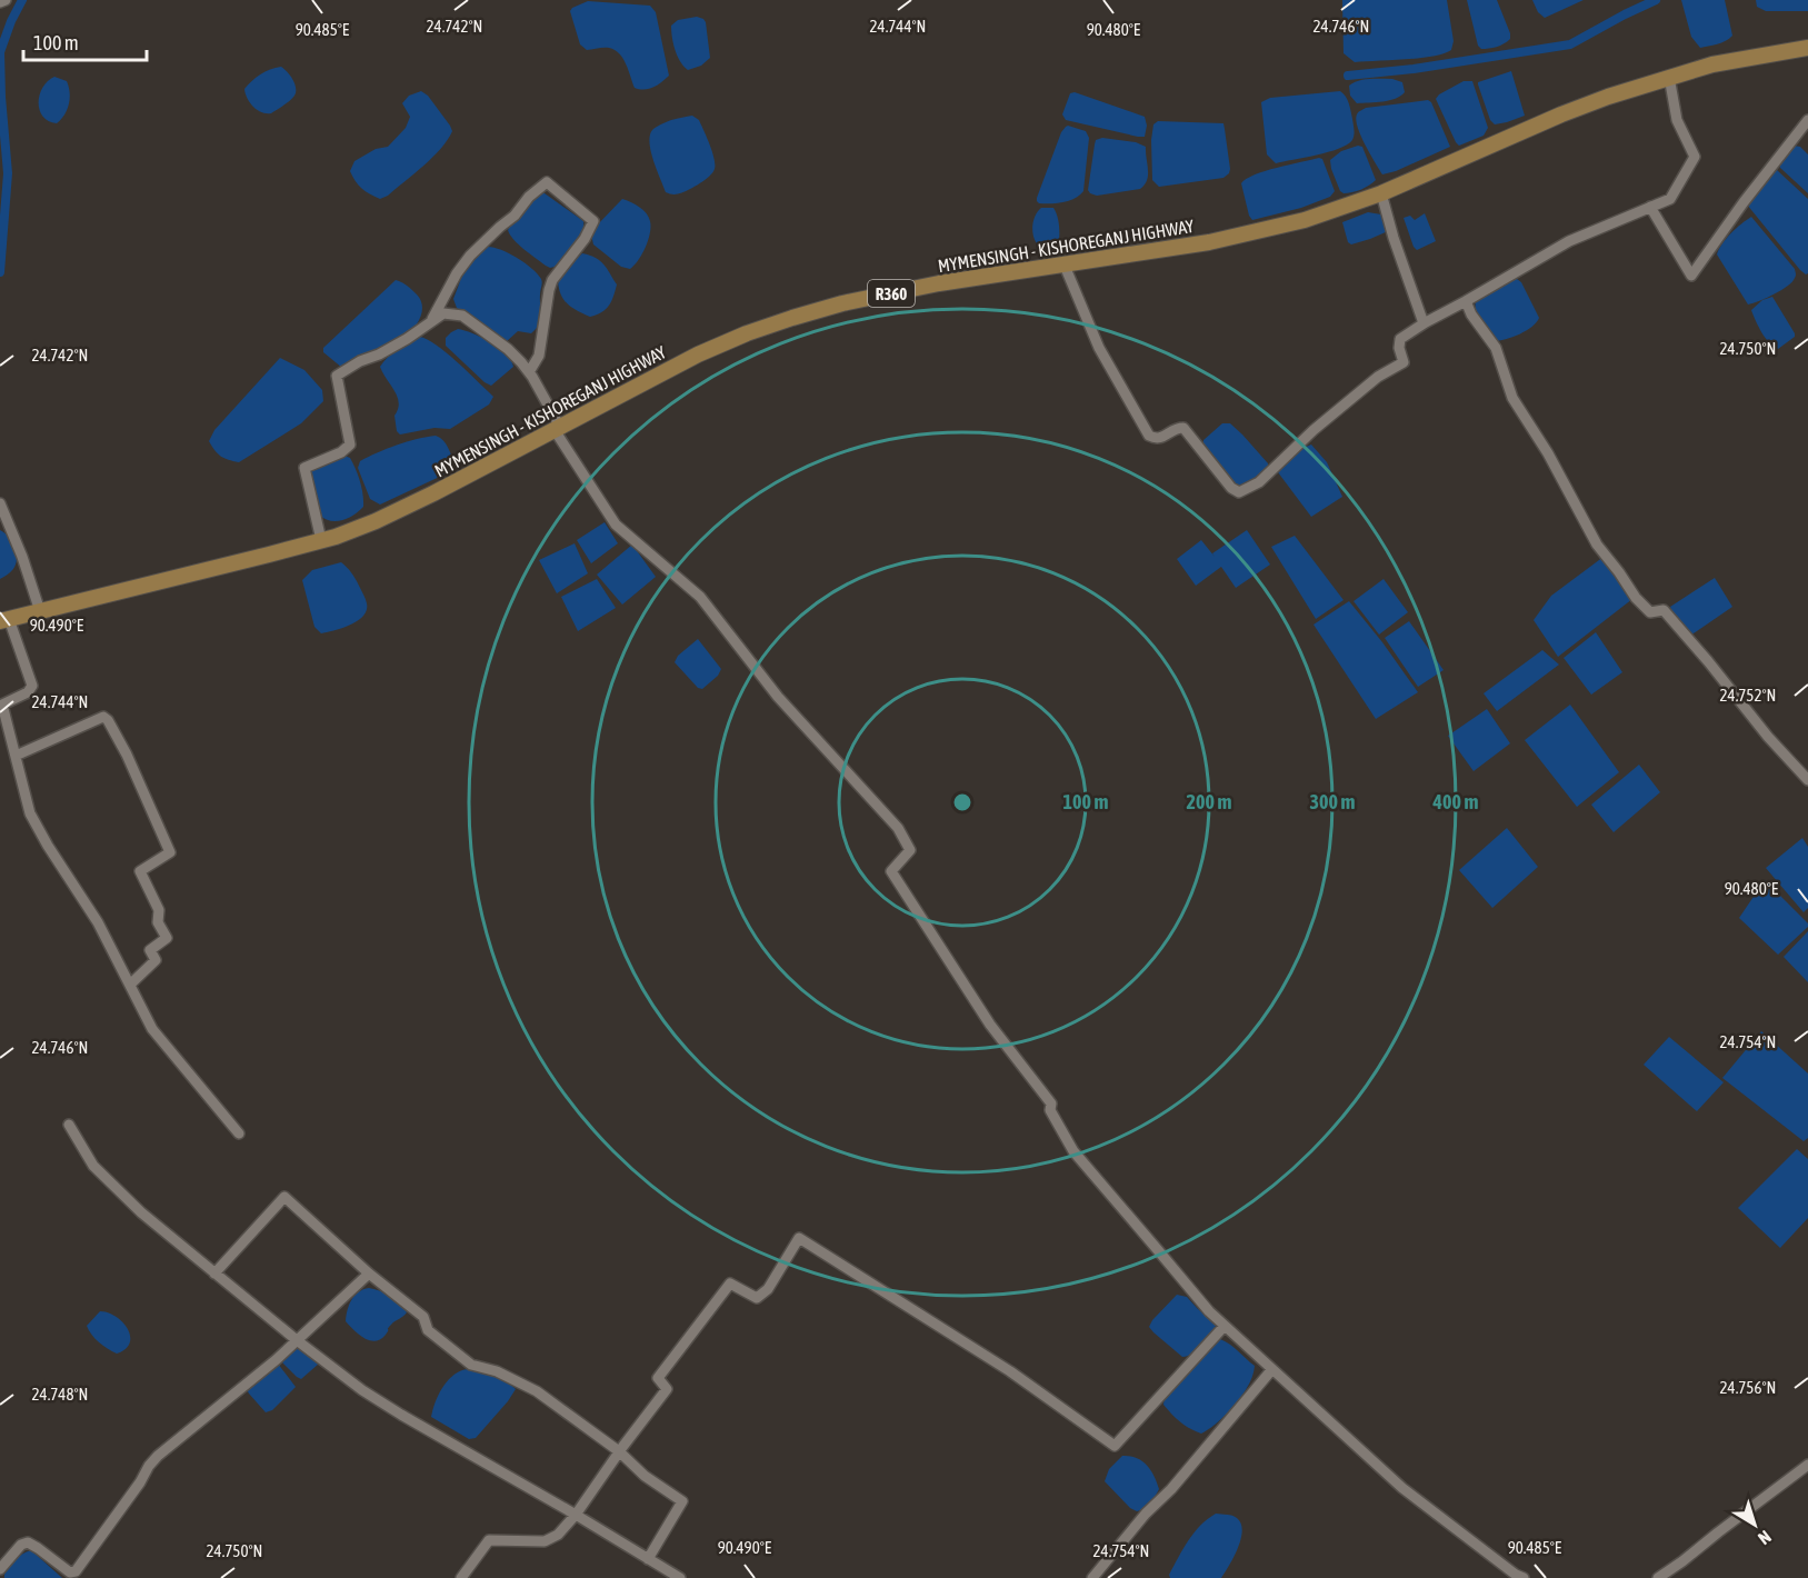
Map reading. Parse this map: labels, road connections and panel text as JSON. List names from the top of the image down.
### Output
{
  "streets": {
    "main road": ["MYMENSINGH - KISHOREGANJ HIGHWAY", "R360"]
  },
  "scale_bar": "100 m",
  "north": "bottom right",
  "coordinates": [
    "24.742°N",
    "24.744°N",
    "24.746°N",
    "90.485°E",
    "90.480°E",
    "24.750°N",
    "90.490°E",
    "24.752°N",
    "24.754°N",
    "24.756°N",
    "24.748°N"
  ],
  "rings": [
    "100 m",
    "200 m",
    "300 m",
    "400 m"
  ]
}
